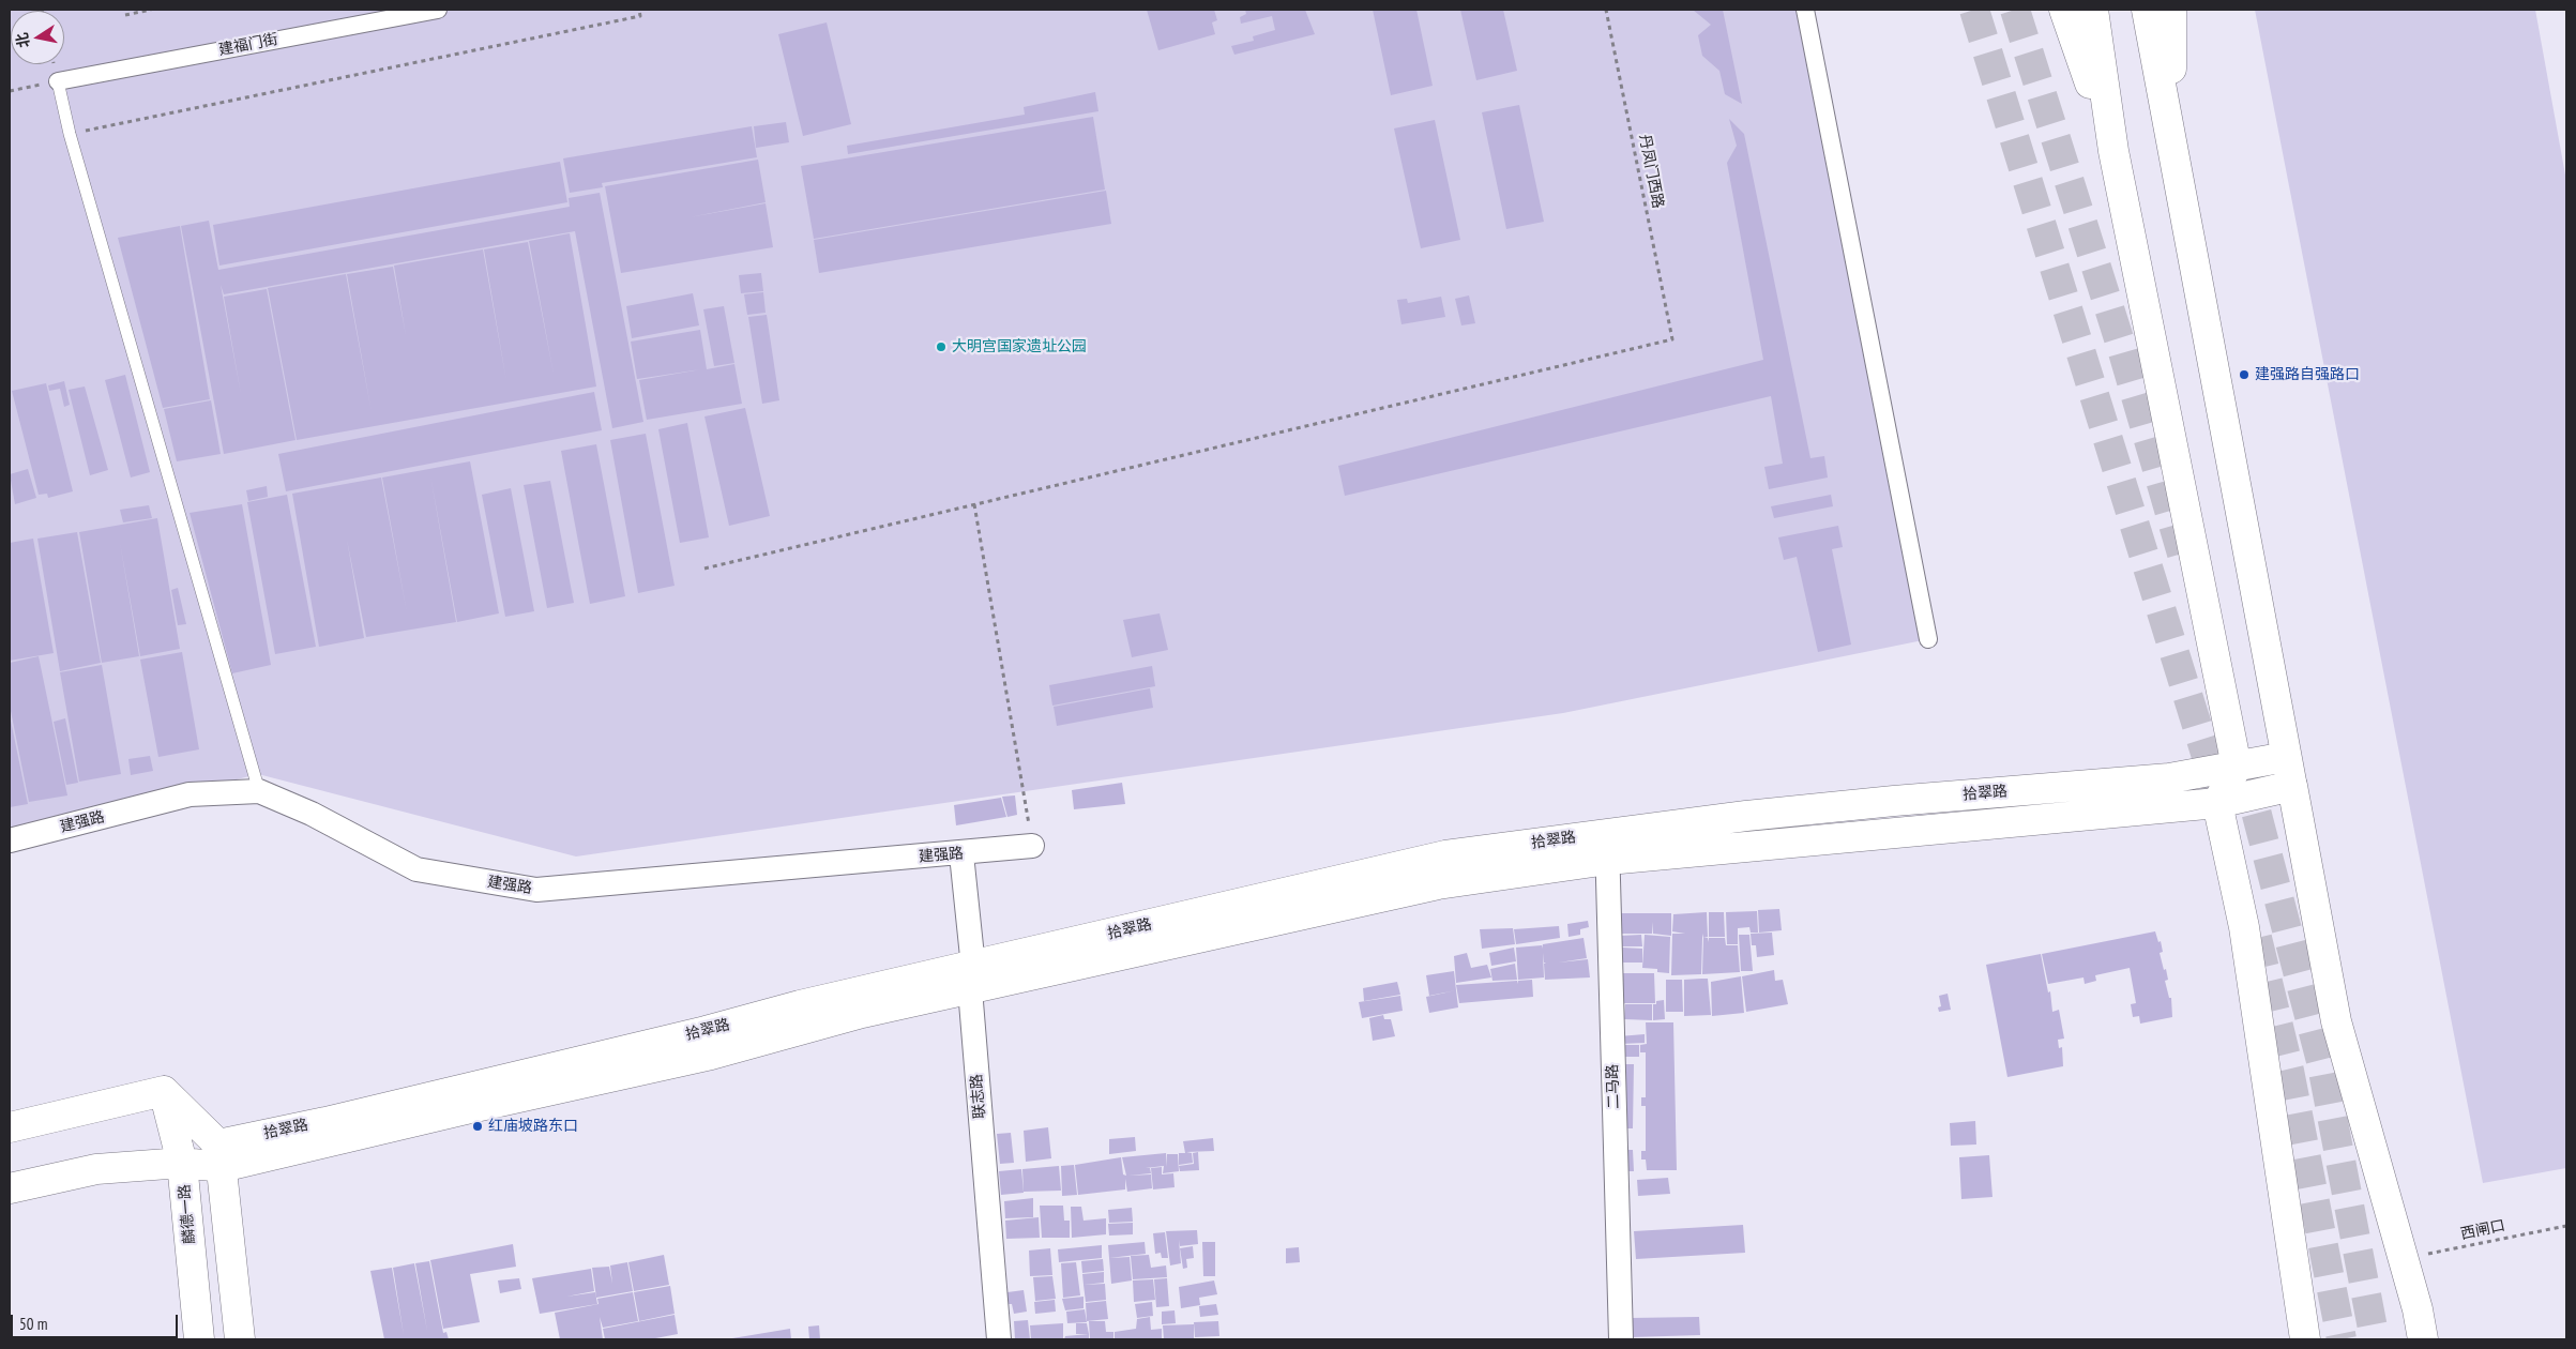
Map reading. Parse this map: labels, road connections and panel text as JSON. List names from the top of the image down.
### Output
{
  "streets": {
    "main road": ["拾翠路", "麟德一路"],
    "street": [
      "建福门街",
      "建强路",
      "二马路",
      "联志路"
    ],
    "path": ["丹凤门西路", "西闸口"]
  },
  "crossings": [
    ["拾翠路", "二马路"],
    ["拾翠路", "联志路"],
    ["拾翠路", "麟德一路"],
    ["建强路", "联志路"]
  ],
  "places": ["大明宫国家遗址公园", "建强路自强路口", "红庙坡路东口"],
  "scale_bar": "50 m",
  "north": "left"
}
